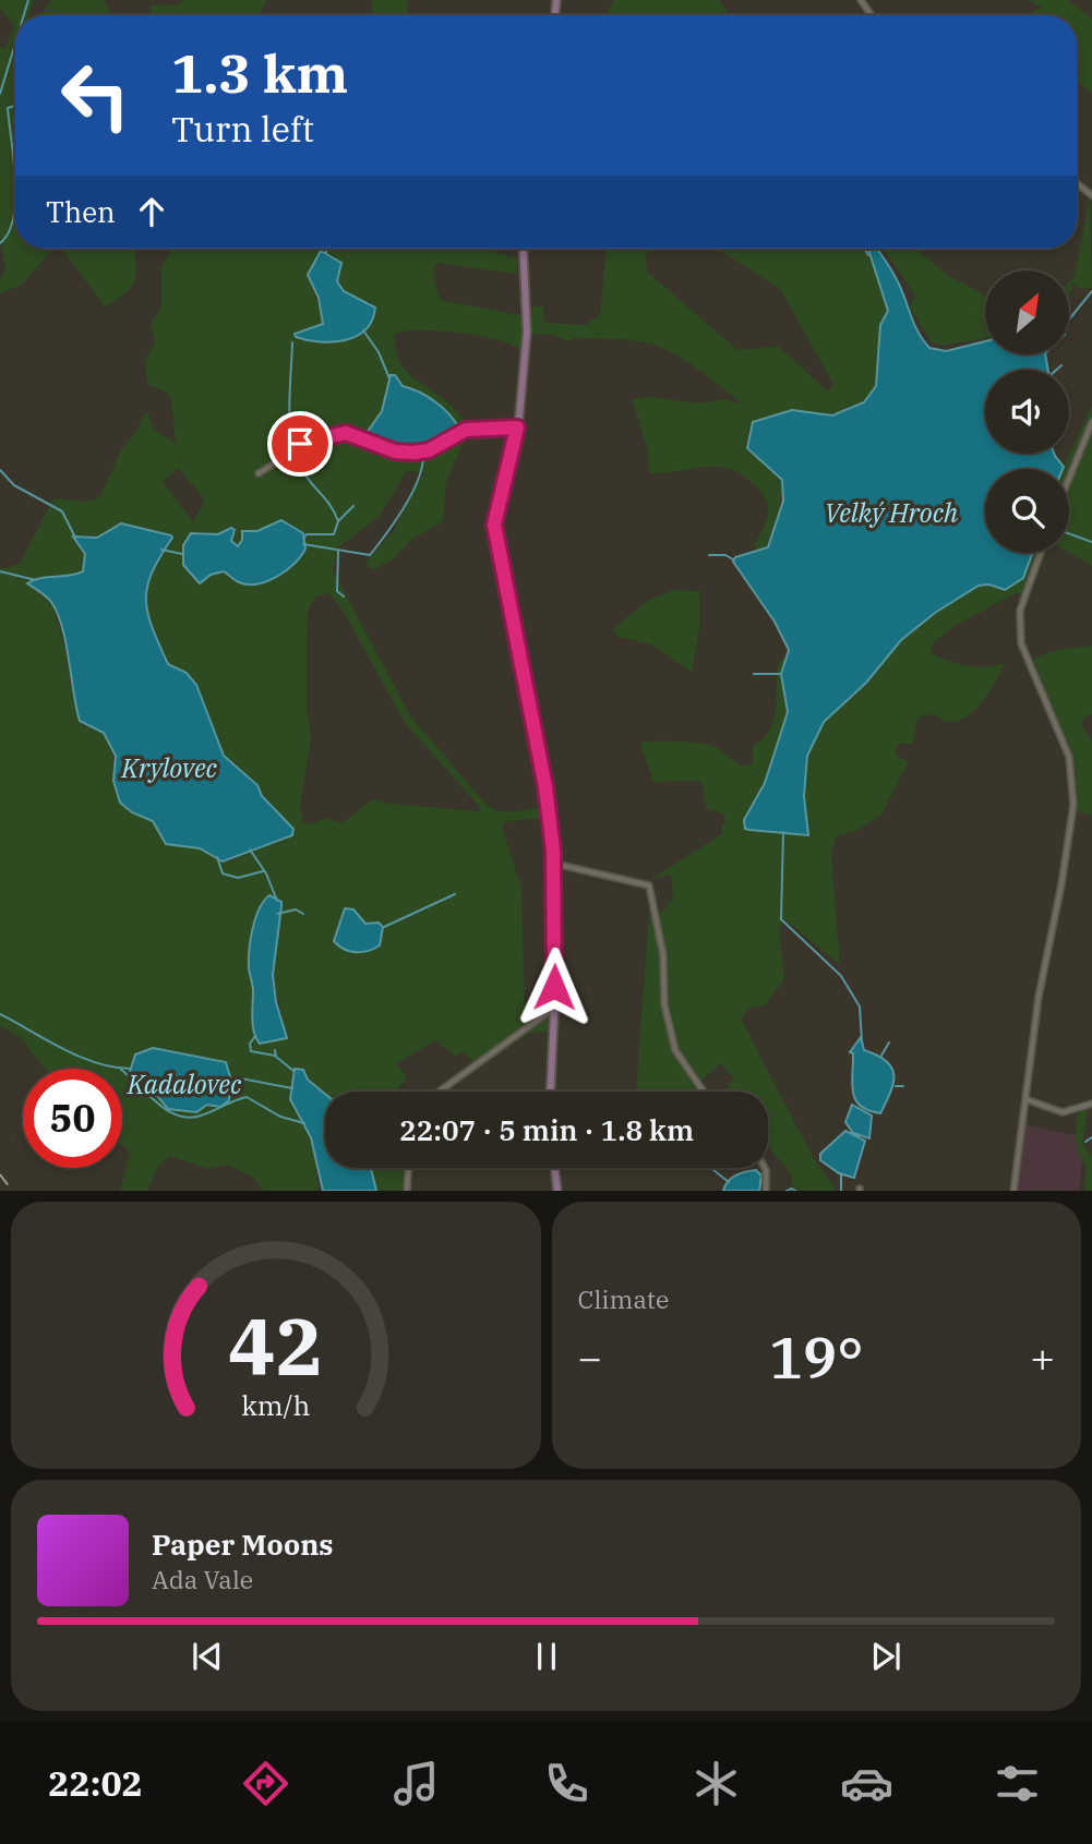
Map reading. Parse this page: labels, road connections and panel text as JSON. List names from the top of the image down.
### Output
{
  "water": ["Velký Hroch", "Krylovec", "Kadalovec"],
  "north": "top right",
  "page": {
    "turn": ["1.3 km", "Turn left"],
    "then": "Then",
    "limit": "50",
    "trip": "22:07 · 5 min · 1.8 km",
    "tile": "Climate",
    "heat": ["−", "19°", "+"],
    "song": ["Paper Moons", "Ada Vale"],
    "tabs": "22:02",
    "gauge": ["42", "km/h"]
  }
}
